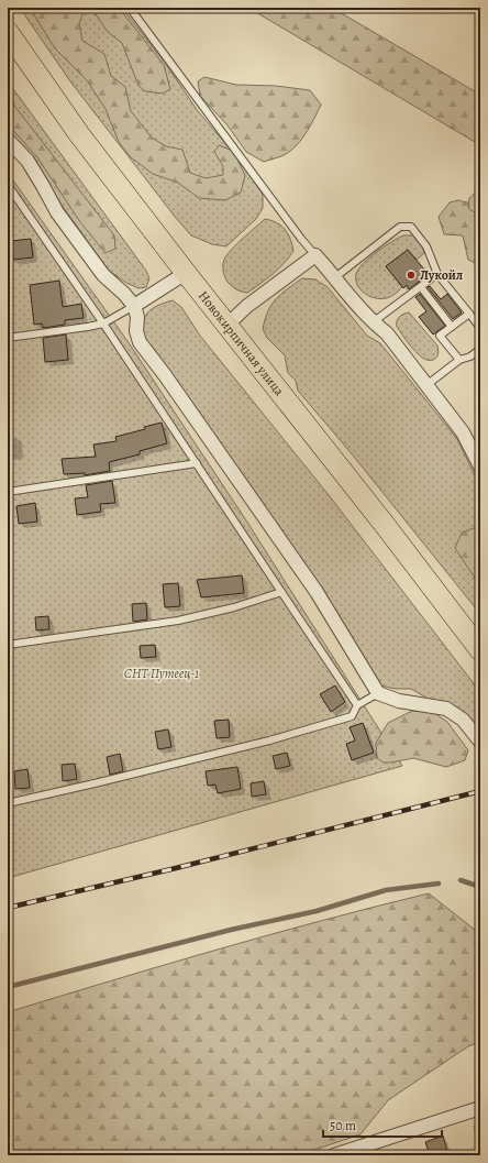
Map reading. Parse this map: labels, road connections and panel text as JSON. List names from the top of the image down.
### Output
{
  "streets": {
    "main road": ["Новокирпичная улица"]
  },
  "parks": ["СНТ Путеец-1"],
  "places": ["Лукойл"],
  "scale_bar": "50 m"
}
